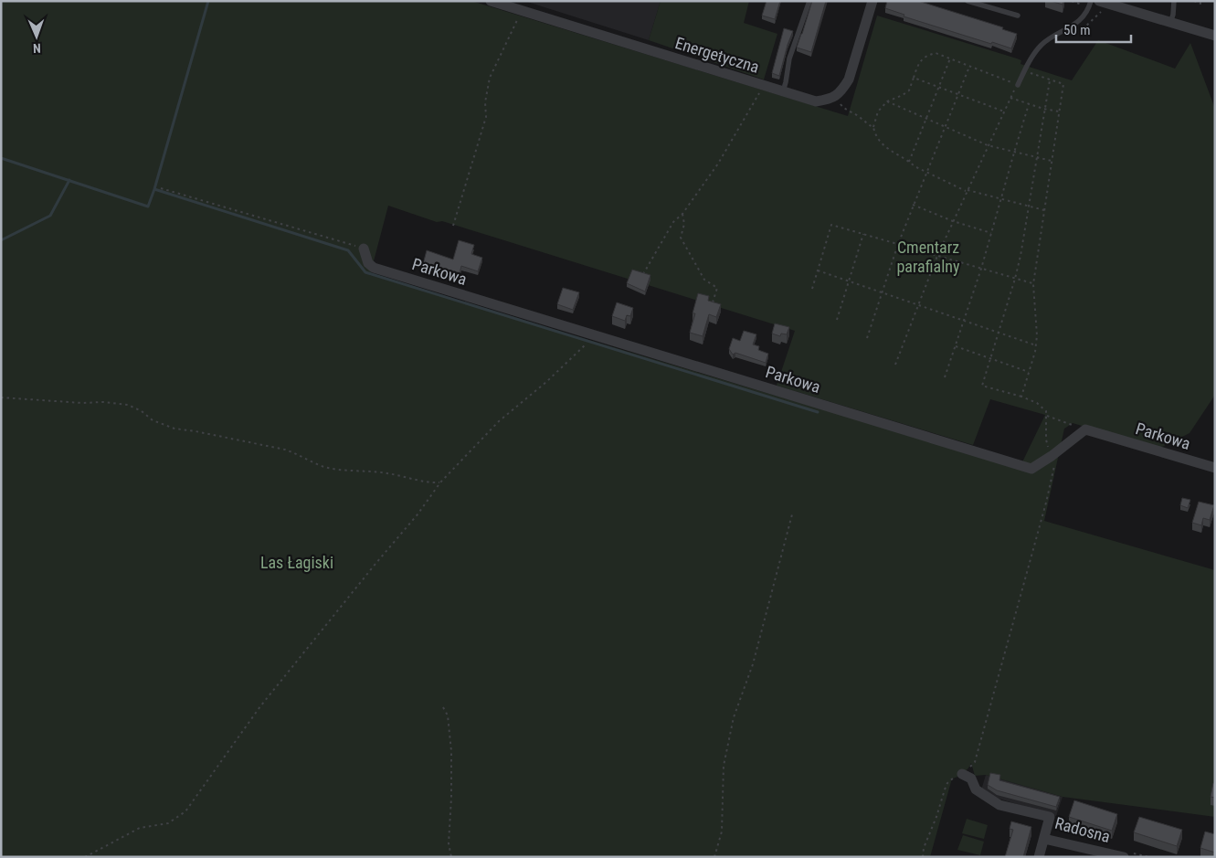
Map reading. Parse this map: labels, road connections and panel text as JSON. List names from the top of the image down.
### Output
{
  "streets": {
    "street": ["Energetyczna", "Parkowa", "Radosna"]
  },
  "parks": ["Cmentarz parafialny", "Las Łagiski"],
  "scale_bar": "50 m",
  "north": "bottom"
}
